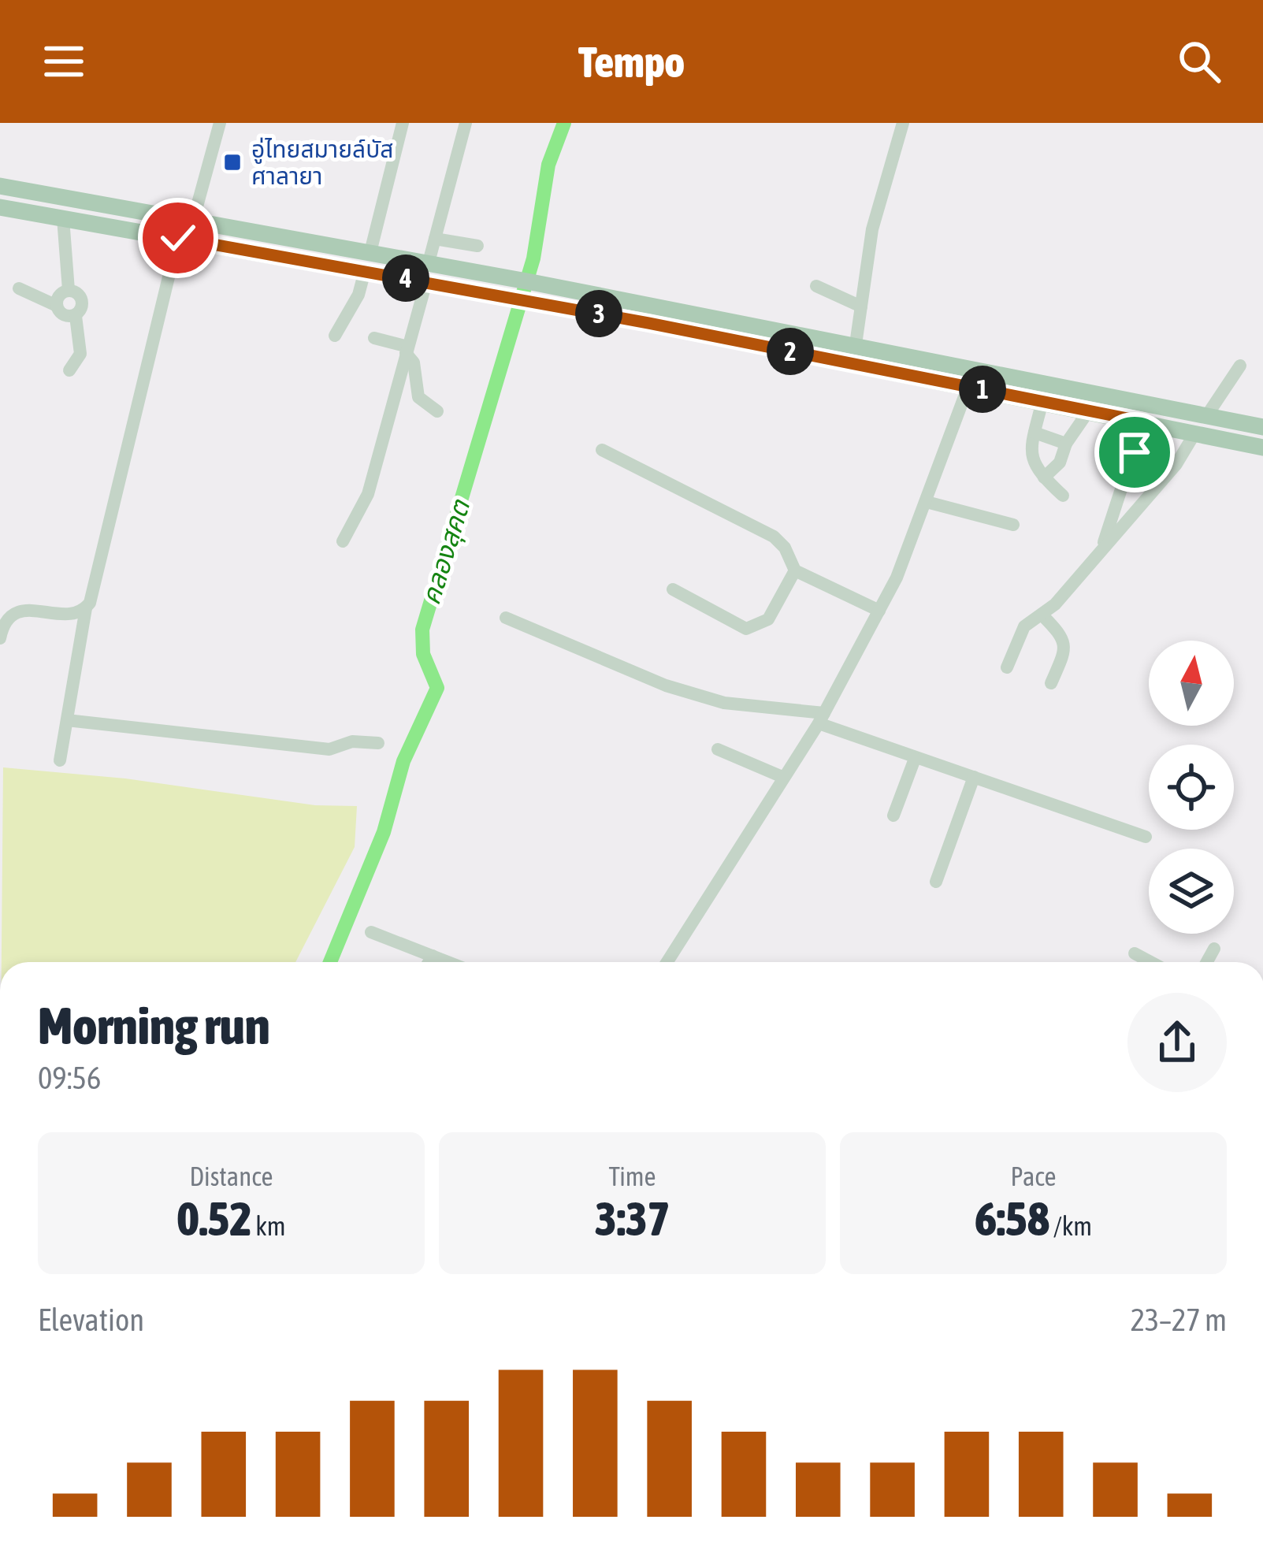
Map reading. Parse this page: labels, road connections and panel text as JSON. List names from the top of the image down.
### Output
{
  "water": ["คลองสุคต"],
  "places": {
    "transit": ["อู่ไทยสมายล์บัส ศาลายา"]
  },
  "north": "top",
  "page": {
    "header": "Tempo",
    "pins": [
      "4",
      "3",
      "2",
      "1"
    ],
    "heading": ["Morning run", "09:56"],
    "stats": [
      ["Distance", "0.52 km"],
      ["Time", "3:37"],
      ["Pace", "6:58 /km"]
    ],
    "chart": ["Elevation", "23–27 m"]
  }
}
